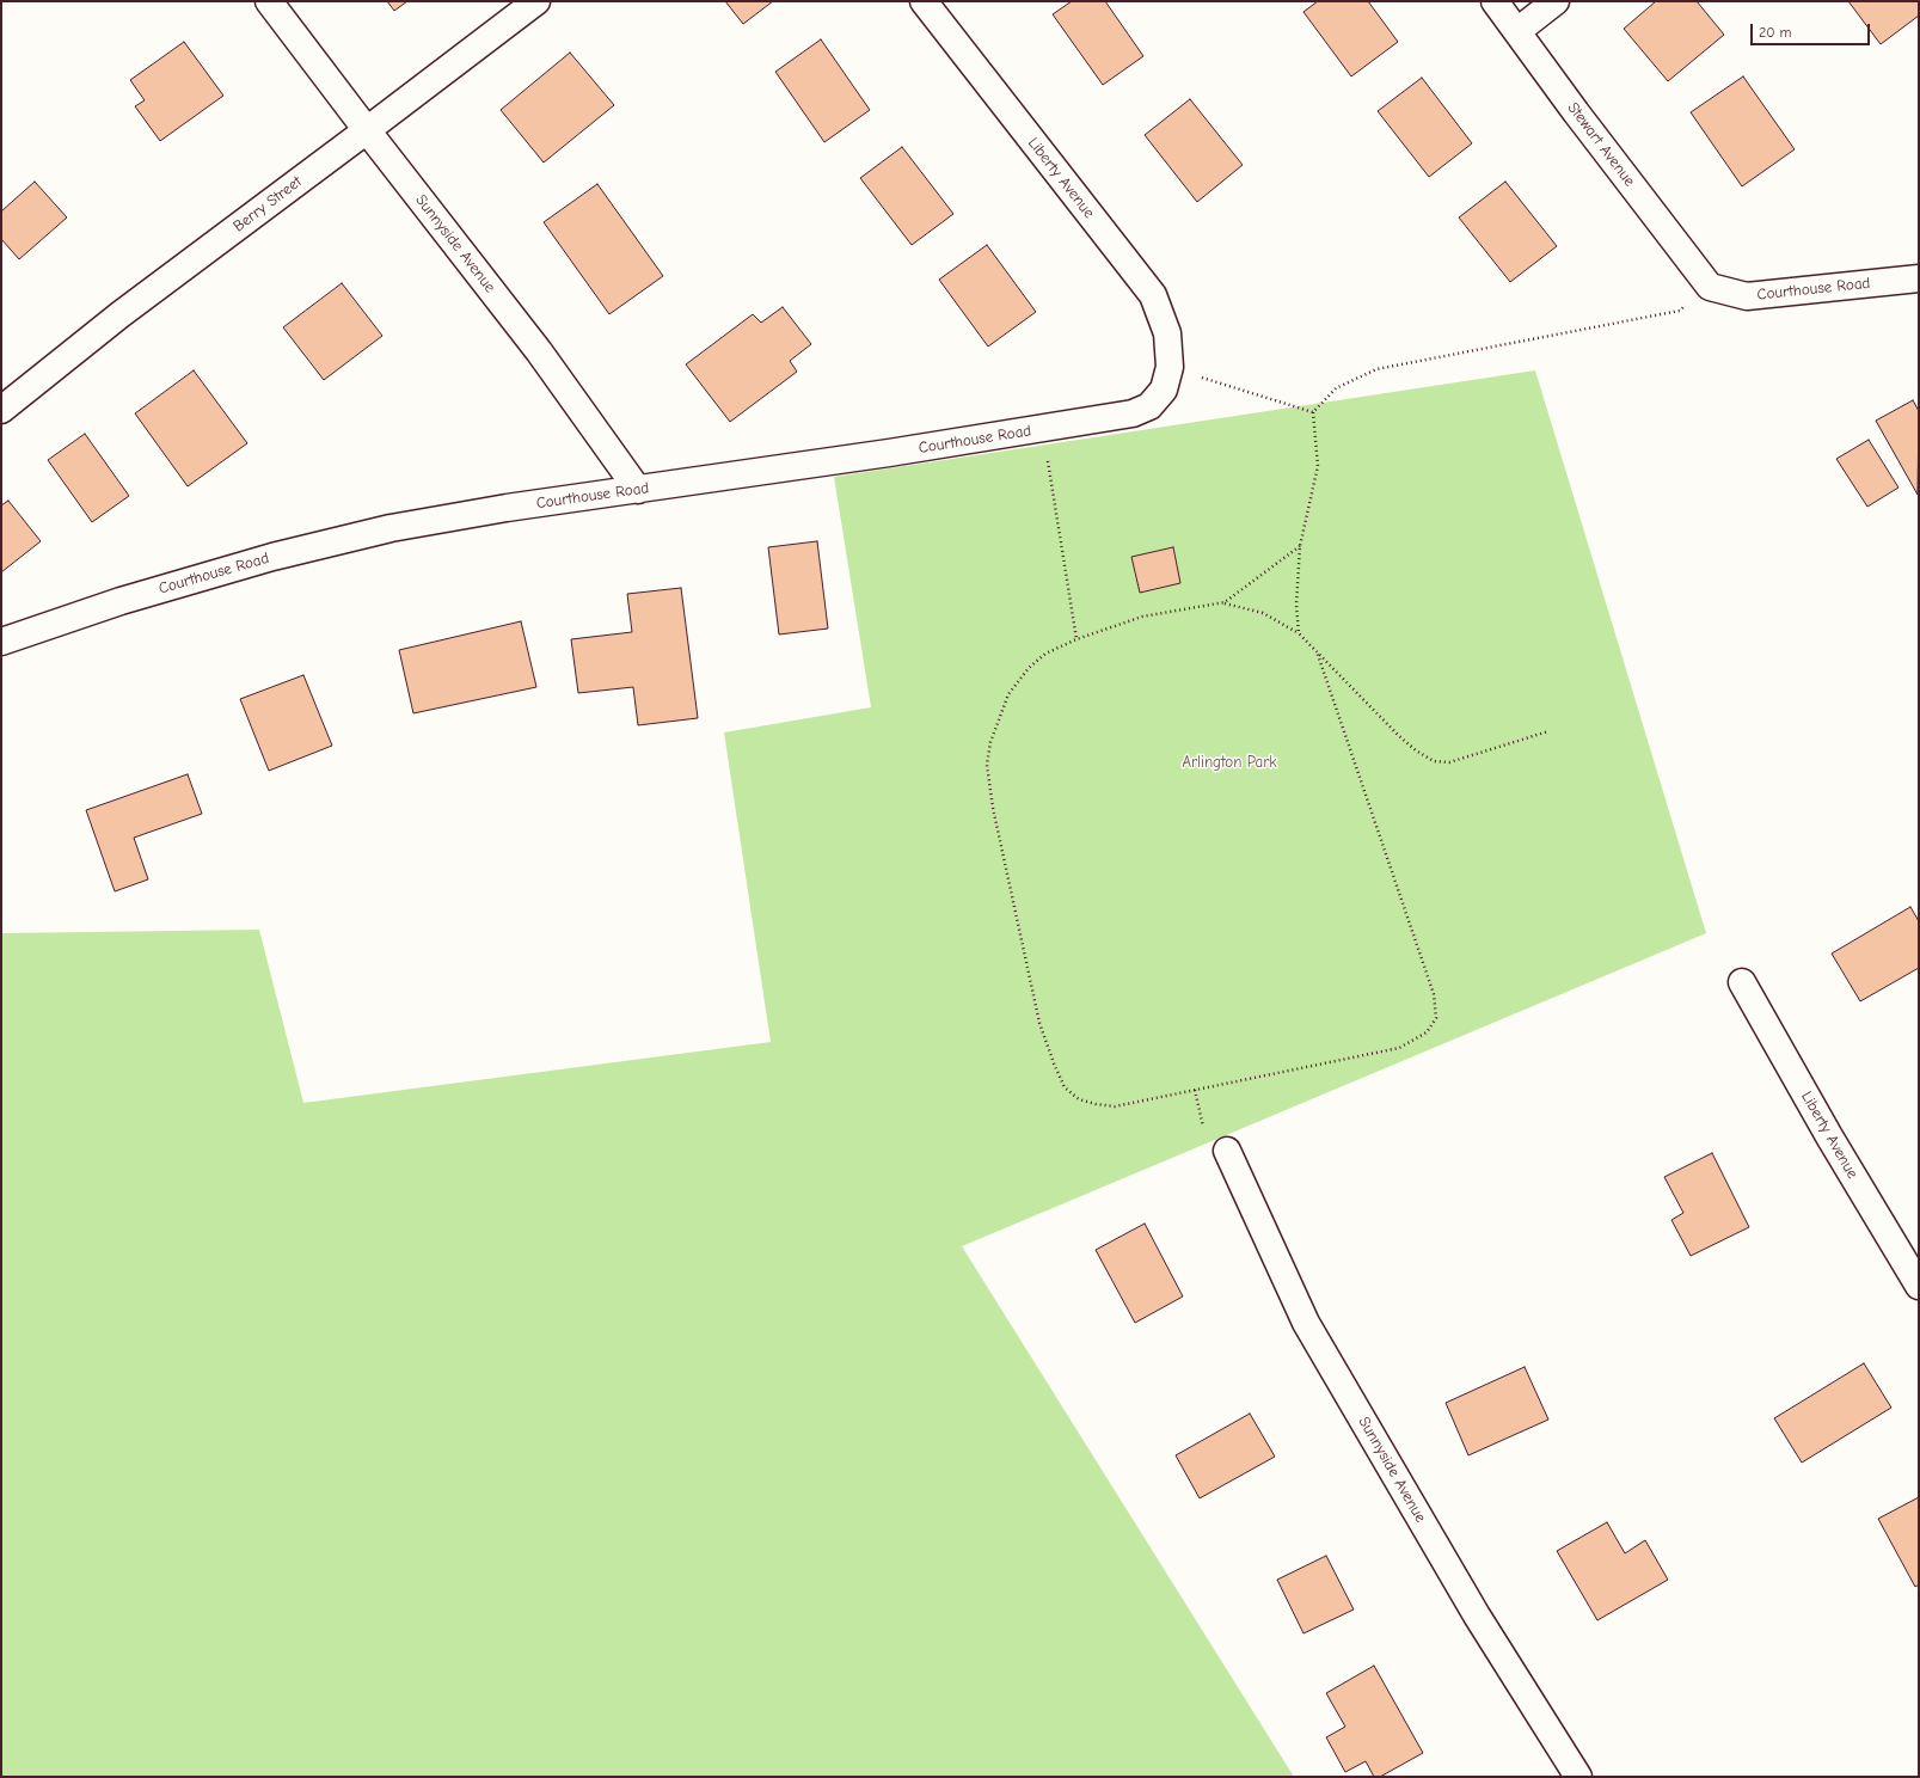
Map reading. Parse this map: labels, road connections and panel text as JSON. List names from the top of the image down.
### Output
{
  "streets": {
    "street": [
      "Stewart Avenue",
      "Liberty Avenue",
      "Berry Street",
      "Sunnyside Avenue",
      "Courthouse Road"
    ]
  },
  "crossings": [
    ["Stewart Avenue", "Courthouse Road"],
    ["Liberty Avenue", "Courthouse Road"],
    ["Berry Street", "Sunnyside Avenue"],
    ["Sunnyside Avenue", "Courthouse Road"]
  ],
  "parks": ["Arlington Park"],
  "scale_bar": "20 m"
}
